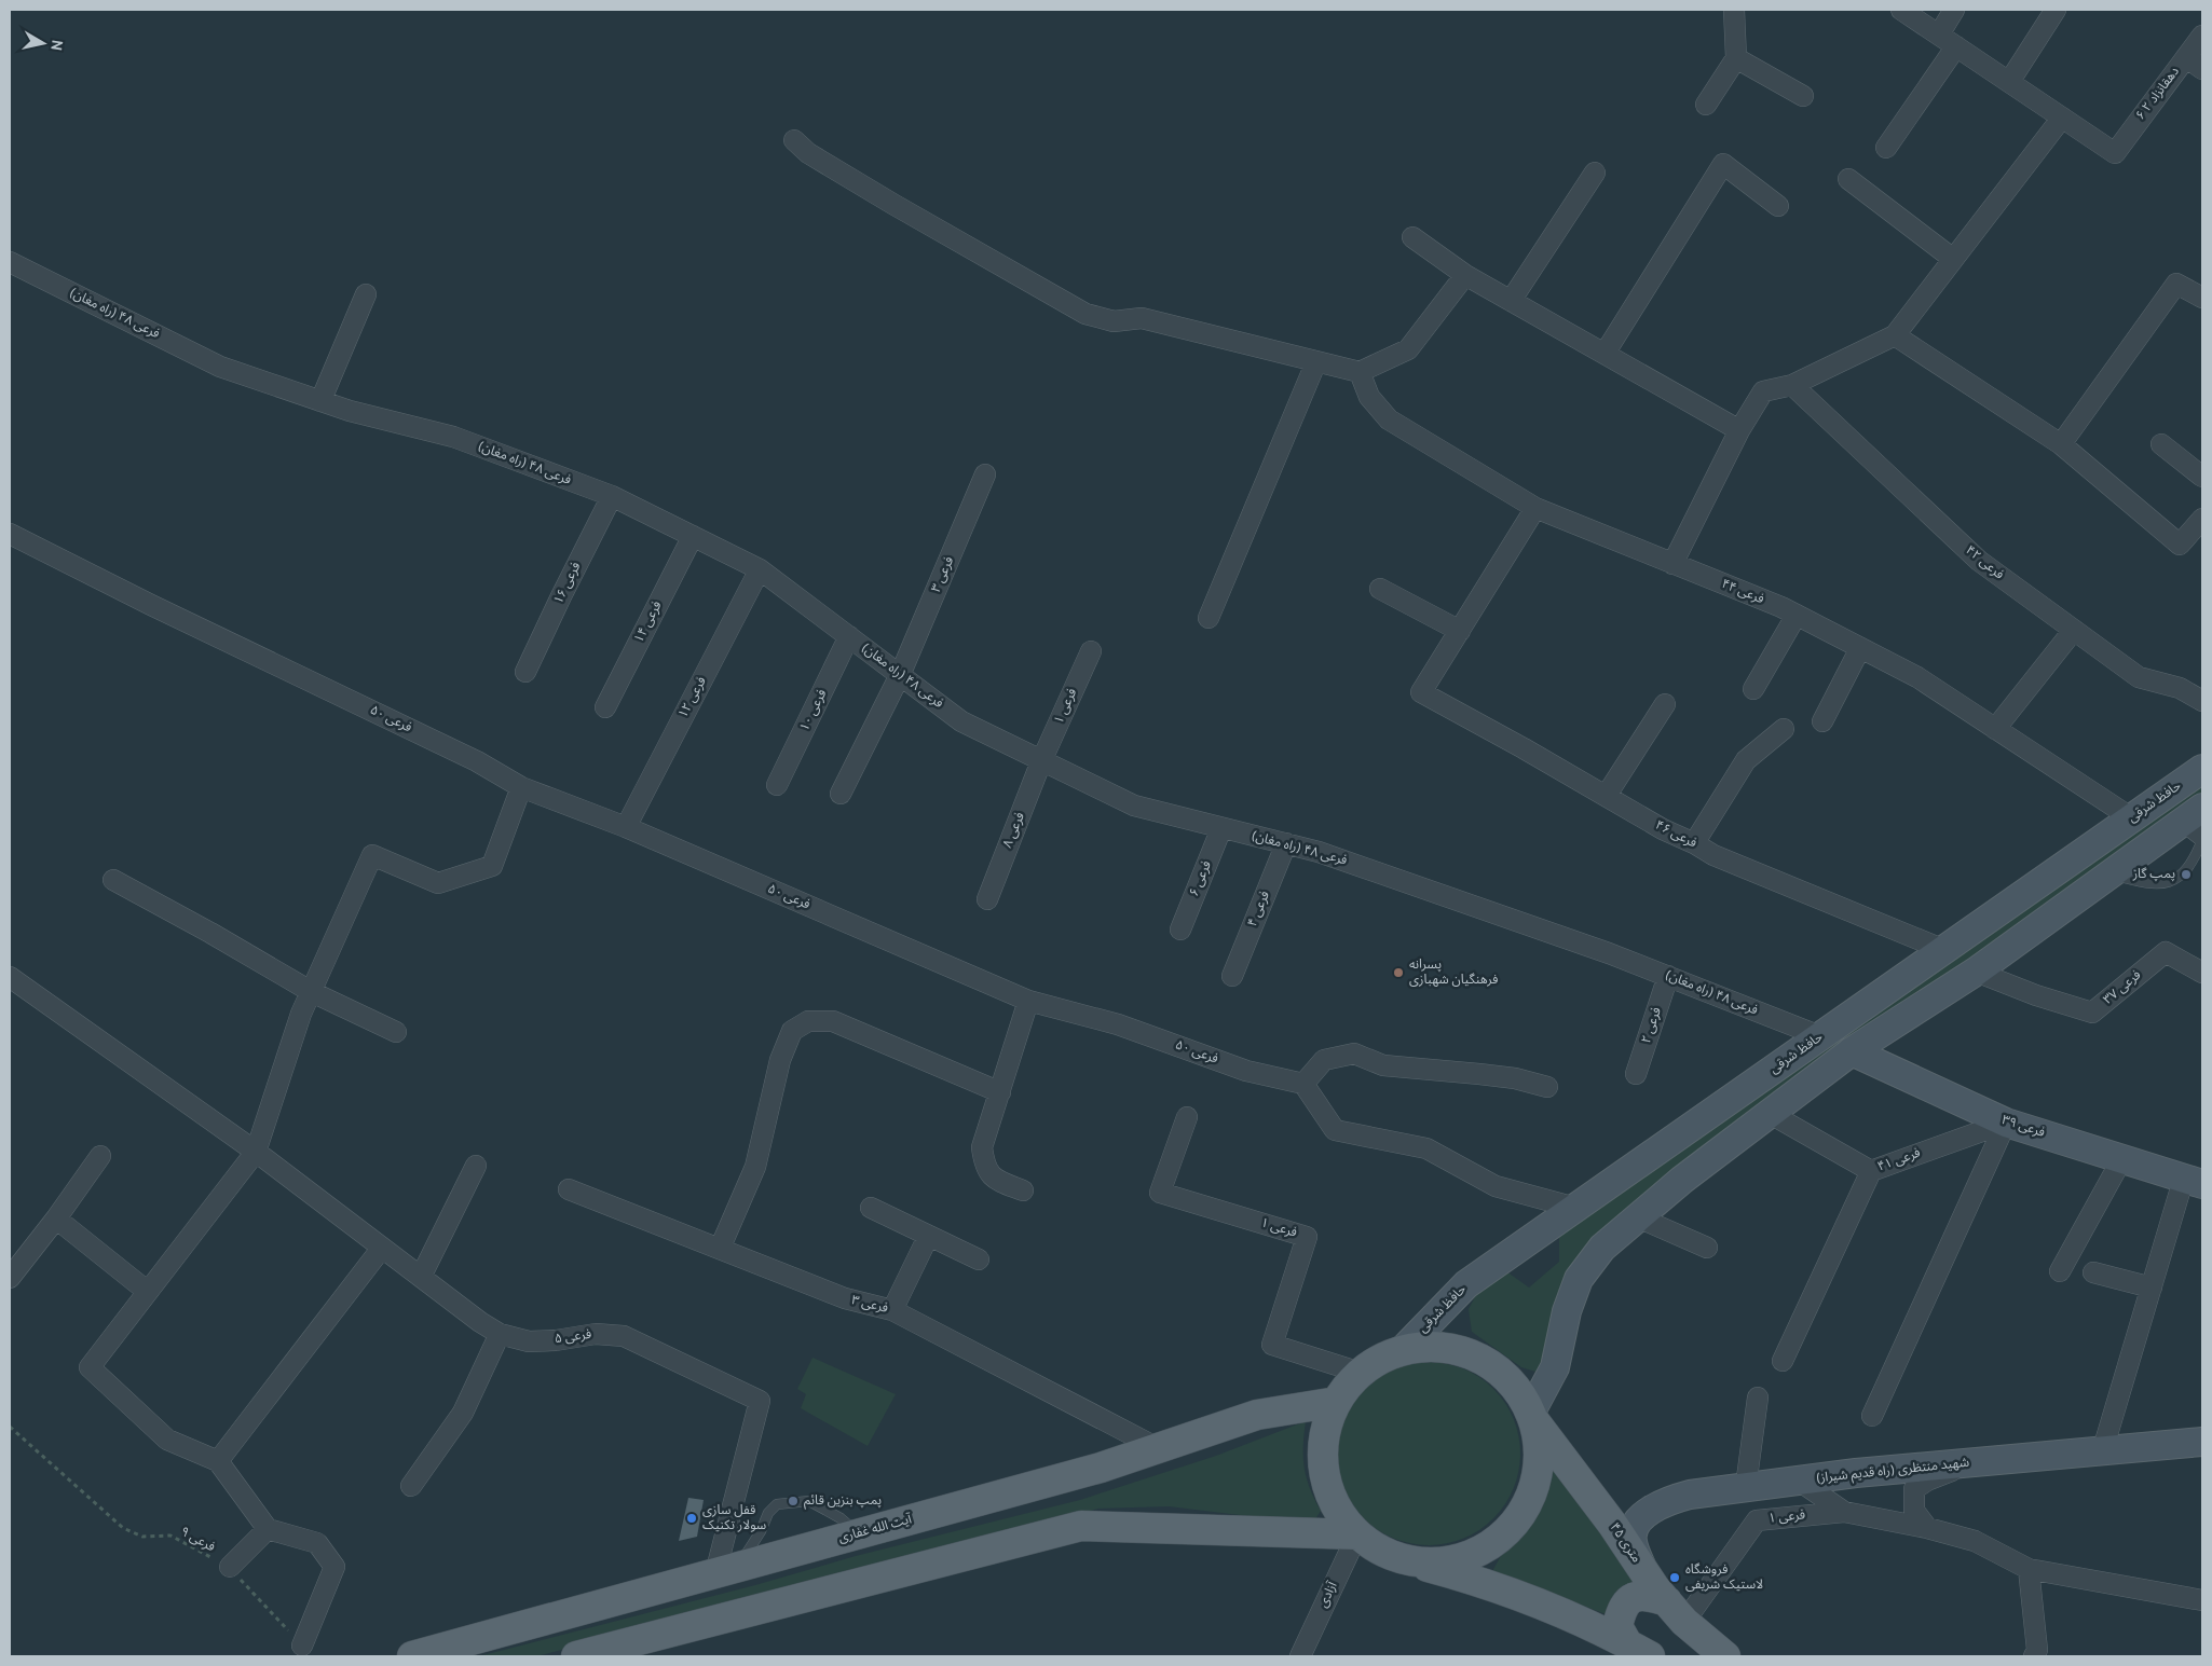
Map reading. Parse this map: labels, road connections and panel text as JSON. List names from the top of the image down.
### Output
{
  "streets": {
    "main road": [
      "حافظ شرقی",
      "فرعی ۳۹",
      "شهید منتظری (راه قدیم شیراز)",
      "آیت الله غفاری",
      "۴۵ متری"
    ],
    "street": [
      "۶ دهقانزاد ۲",
      "فرعی ۴۸ (راه مغان)",
      "فرعی ۴۲",
      "فرعی ۳",
      "فرعی ۱۶",
      "فرعی ۴۴",
      "فرعی ۱۴",
      "فرعی ۱۲",
      "فرعی ۱",
      "فرعی ۱۰",
      "فرعی ۵۰",
      "فرعی ۸",
      "فرعی ۴۶",
      "فرعی ۶",
      "فرعی ۴",
      "فرعی ۳۷",
      "فرعی ۲",
      "فرعی ۴۱",
      "فرعی ۵",
      "آزادی"
    ],
    "path": ["فرعی ۹"]
  },
  "crossings": [
    ["فرعی ۴۸ (راه مغان)", "فرعی ۳"],
    ["فرعی ۴۸ (راه مغان)", "فرعی ۱۶"],
    ["فرعی ۴۸ (راه مغان)", "فرعی ۱۴"],
    ["فرعی ۴۸ (راه مغان)", "فرعی ۱۲"],
    ["فرعی ۴۸ (راه مغان)", "فرعی ۱"],
    ["فرعی ۴۸ (راه مغان)", "فرعی ۱۰"],
    ["فرعی ۴۸ (راه مغان)", "حافظ شرقی"],
    ["فرعی ۴۸ (راه مغان)", "فرعی ۸"],
    ["فرعی ۴۸ (راه مغان)", "فرعی ۶"],
    ["فرعی ۴۸ (راه مغان)", "فرعی ۴"],
    ["فرعی ۴۸ (راه مغان)", "فرعی ۲"],
    ["فرعی ۳", "آیت الله غفاری"],
    ["فرعی ۴۴", "حافظ شرقی"],
    ["فرعی ۱۲", "فرعی ۵۰"],
    ["فرعی ۱", "فرعی ۸"],
    ["فرعی ۱", "۴۵ متری"],
    ["حافظ شرقی", "فرعی ۴۶"],
    ["فرعی ۳۹", "فرعی ۴۱"],
    ["فرعی ۵", "آیت الله غفاری"],
    ["شهید منتظری (راه قدیم شیراز)", "۴۵ متری"]
  ],
  "places": [
    "پمپ گاز",
    "پسرانه فرهنگیان شهبازی",
    "پمپ بنزین قائم",
    "قفل سازی سولار تکنیک",
    "فروشگاه لاستیک شریفی"
  ],
  "north": "right"
}
